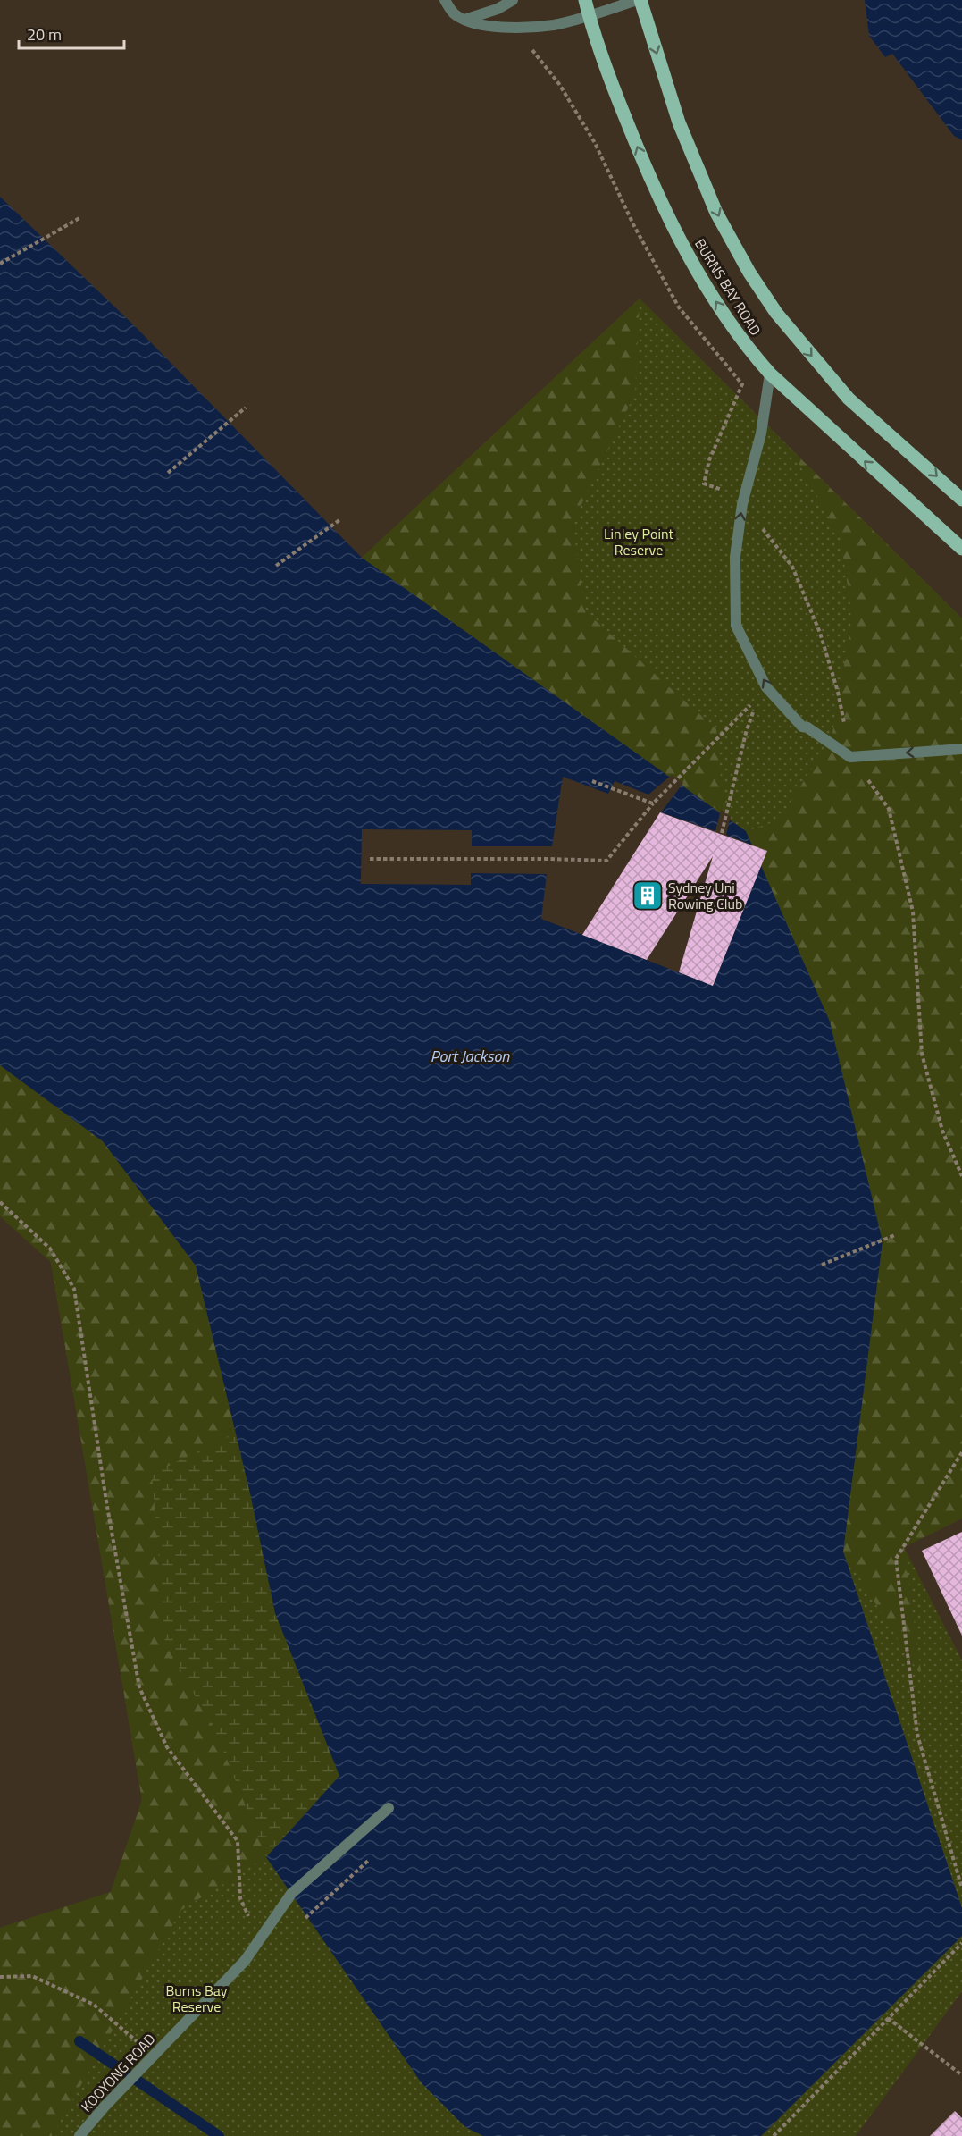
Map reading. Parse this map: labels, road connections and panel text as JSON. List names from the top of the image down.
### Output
{
  "streets": {
    "main road": ["BURNS BAY ROAD"],
    "street": ["KOOYONG ROAD"]
  },
  "water": ["Port Jackson"],
  "parks": ["Linley Point Reserve", "Burns Bay Reserve"],
  "places": {
    "building": ["Sydney Uni Rowing Club"]
  },
  "scale_bar": "20 m"
}
